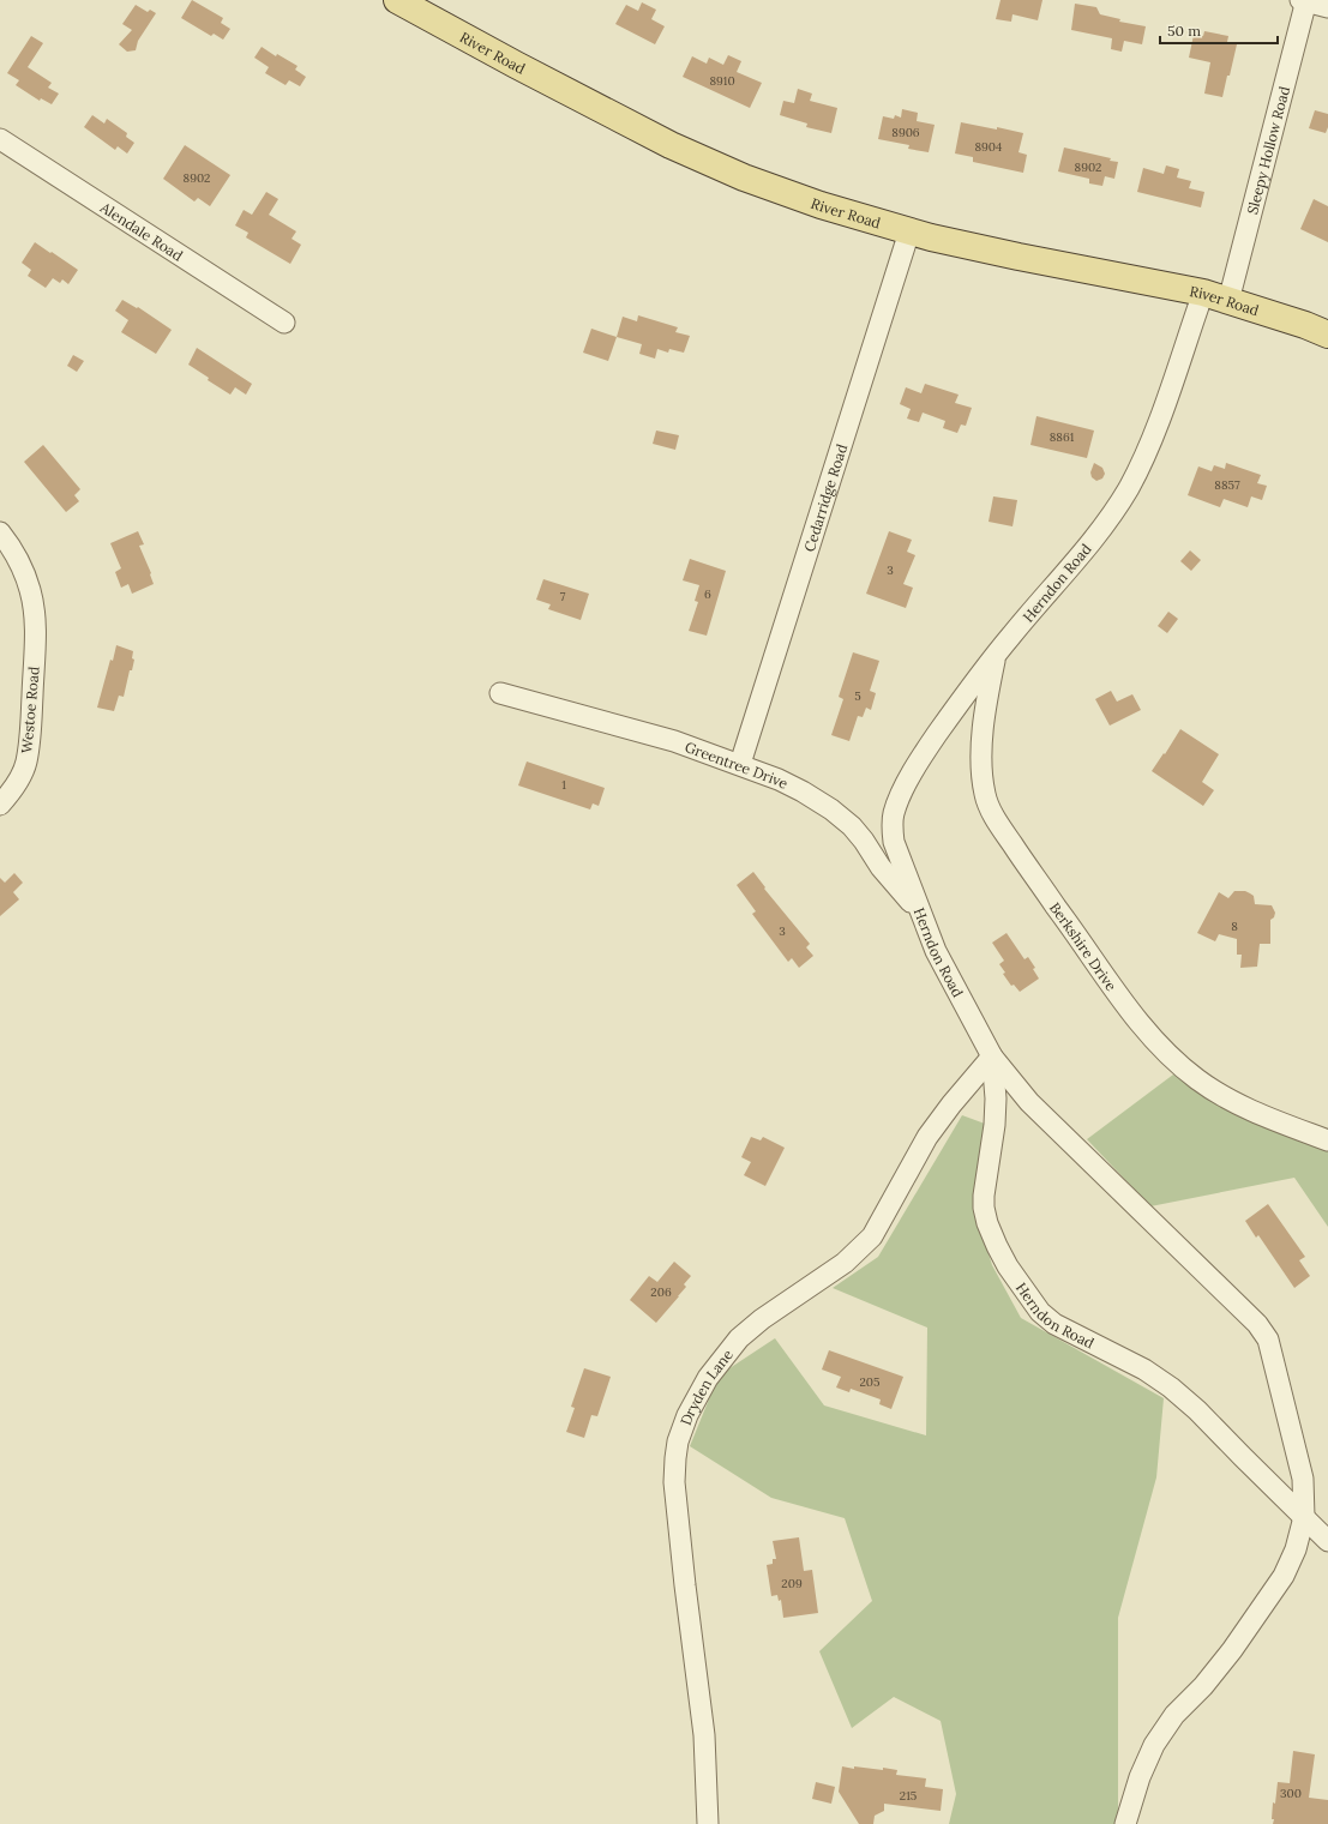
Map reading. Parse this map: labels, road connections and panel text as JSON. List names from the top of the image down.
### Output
{
  "streets": {
    "main road": ["River Road"],
    "street": [
      "Sleepy Hollow Road",
      "Alendale Road",
      "Cedarridge Road",
      "Herndon Road",
      "Westoe Road",
      "Greentree Drive",
      "Berkshire Drive",
      "Dryden Lane"
    ]
  },
  "crossings": [
    ["River Road", "Sleepy Hollow Road"],
    ["River Road", "Cedarridge Road"],
    ["River Road", "Herndon Road"],
    ["Cedarridge Road", "Greentree Drive"],
    ["Herndon Road", "Greentree Drive"],
    ["Herndon Road", "Berkshire Drive"],
    ["Herndon Road", "Dryden Lane"]
  ],
  "house_numbers": [
    "8910",
    "8906",
    "8904",
    "8902",
    "8902",
    "8861",
    "8857",
    "3",
    "6",
    "7",
    "5",
    "1",
    "8",
    "3",
    "206",
    "205",
    "209",
    "300",
    "215"
  ],
  "scale_bar": "50 m"
}
